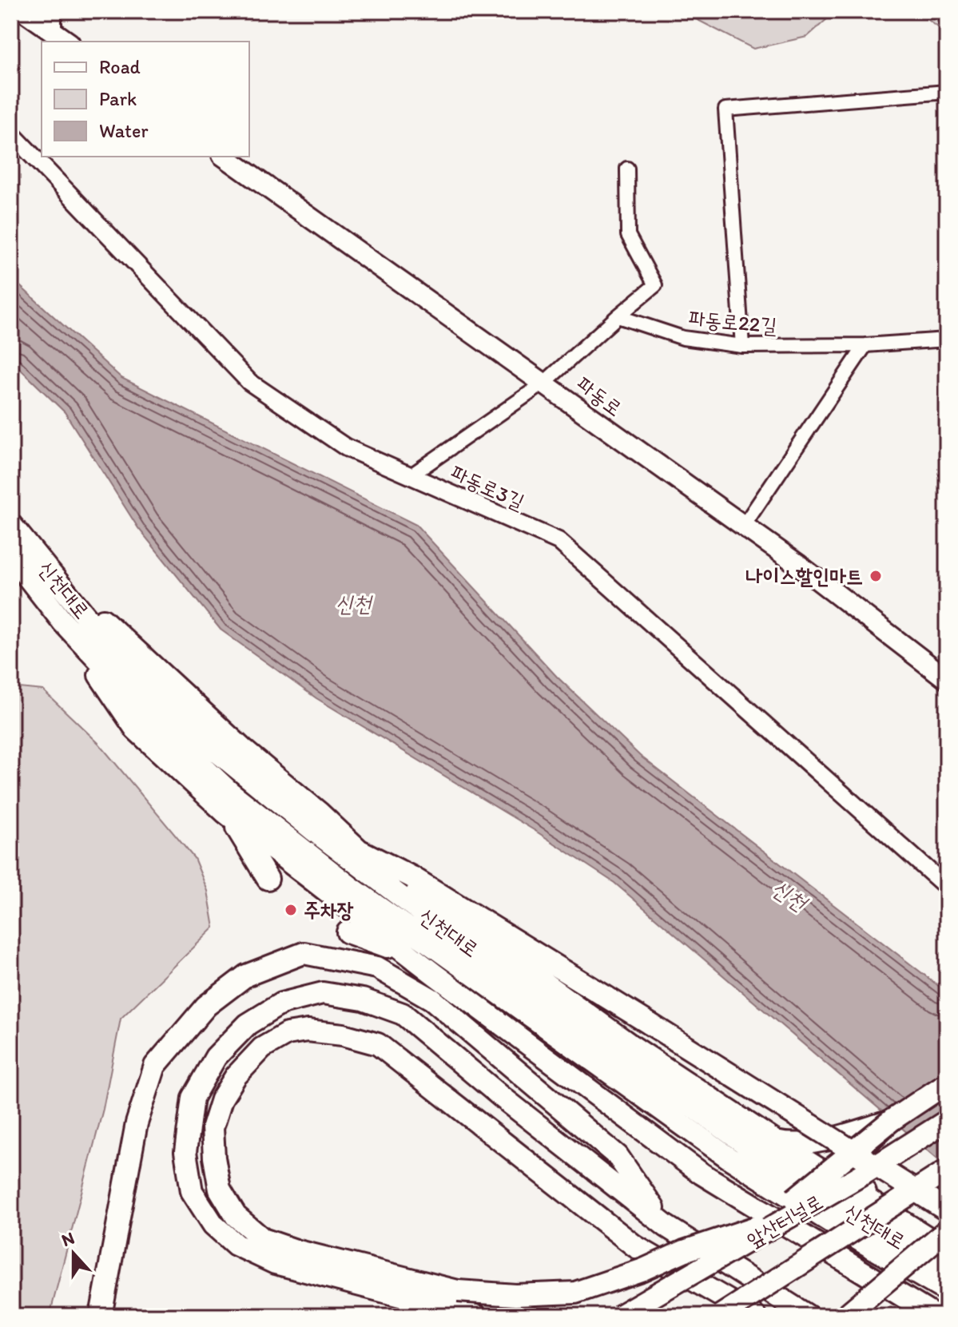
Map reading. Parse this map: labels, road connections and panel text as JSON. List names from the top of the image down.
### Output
{
  "streets": {
    "highway": ["신천대로", "앞산터널로"],
    "main road": ["파동로"],
    "street": ["파동로22길", "파동로3길"]
  },
  "crossings": [
    ["신천대로", "앞산터널로"]
  ],
  "water": ["신천"],
  "places": ["나이스할인마트", "주차장"],
  "legend": ["Road", "Park", "Water"],
  "north": "top"
}
